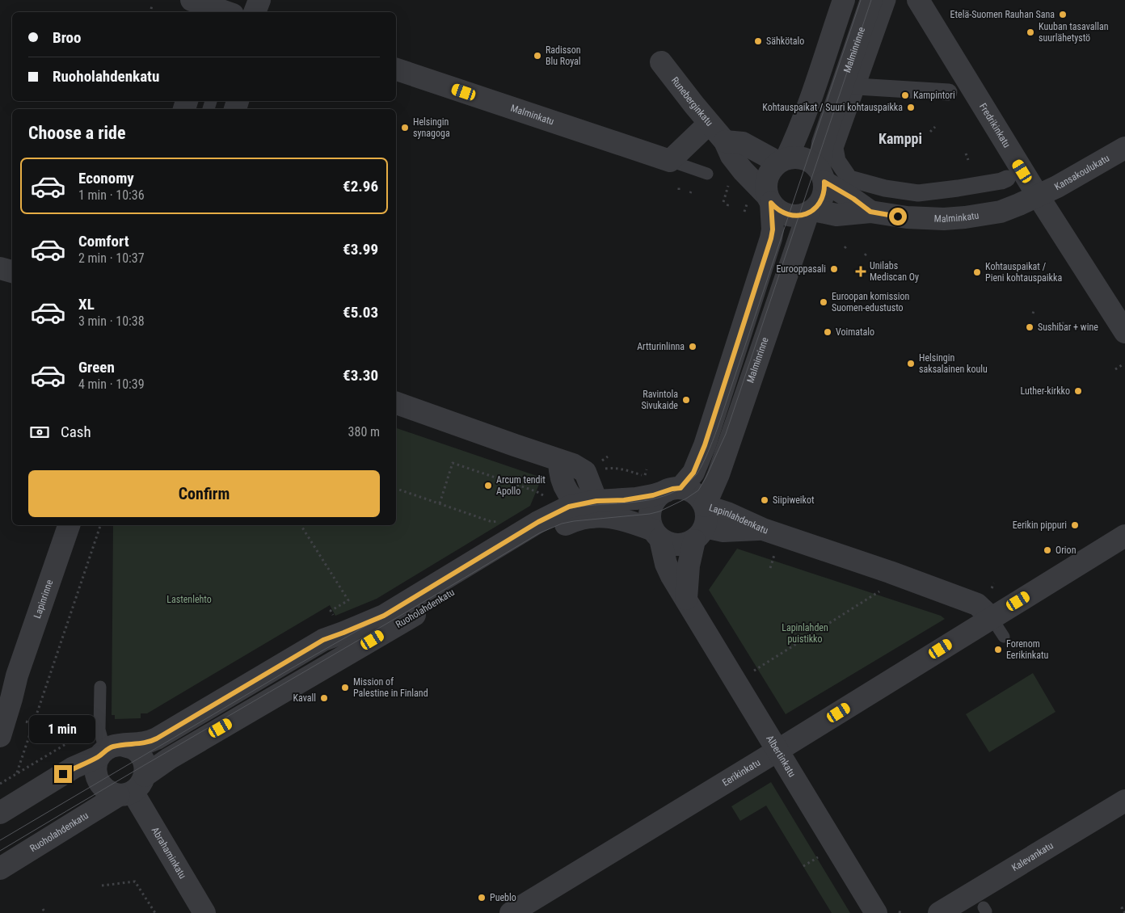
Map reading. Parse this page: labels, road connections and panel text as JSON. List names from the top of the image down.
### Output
{
  "streets": {
    "street": [
      "Malminrinne",
      "Runeberginkatu",
      "Malminkatu",
      "Fredrikinkatu",
      "Kansakoulukatu",
      "Lapinlahdenkatu",
      "Lapinrinne",
      "Ruoholahdenkatu",
      "Albertinkatu",
      "Eerikinkatu",
      "Abrahaminkatu",
      "Kalevankatu"
    ]
  },
  "crossings": [
    ["Malminrinne", "Runeberginkatu"],
    ["Malminrinne", "Malminkatu"],
    ["Malminrinne", "Lapinlahdenkatu"],
    ["Malminrinne", "Ruoholahdenkatu"],
    ["Malminrinne", "Albertinkatu"],
    ["Runeberginkatu", "Malminkatu"],
    ["Malminkatu", "Fredrikinkatu"],
    ["Malminkatu", "Kansakoulukatu"],
    ["Fredrikinkatu", "Kansakoulukatu"],
    ["Lapinlahdenkatu", "Ruoholahdenkatu"],
    ["Lapinlahdenkatu", "Albertinkatu"],
    ["Lapinlahdenkatu", "Eerikinkatu"],
    ["Ruoholahdenkatu", "Albertinkatu"],
    ["Ruoholahdenkatu", "Abrahaminkatu"],
    ["Albertinkatu", "Eerikinkatu"]
  ],
  "districts": ["Kamppi"],
  "parks": ["Lastenlehto", "Lapinlahden puistikko"],
  "places": {
    "other": [
      "Etelä-Suomen Rauhan Sana",
      "Kuuban tasavallan suurlähetystö",
      "Sähkötalo",
      "Radisson Blu Royal",
      "Kampintori",
      "Kohtauspaikat / Suuri kohtauspaikka",
      "Helsingin synagoga",
      "Eurooppasali",
      "Kohtauspaikat / Pieni kohtauspaikka",
      "Euroopan komission Suomen-edustusto",
      "Sushibar + wine",
      "Voimatalo",
      "Artturinlinna",
      "Helsingin saksalainen koulu",
      "Luther-kirkko",
      "Ravintola Sivukaide",
      "Arcum tendit Apollo",
      "Siipiweikot",
      "Eerikin pippuri",
      "Orion",
      "Forenom Eerikinkatu",
      "Mission of Palestine in Finland",
      "Kavall",
      "Pueblo"
    ],
    "health": ["Unilabs Mediscan Oy"]
  },
  "page": {
    "banner": ["Broo", "Ruoholahdenkatu"],
    "heading": "Choose a ride",
    "list": [
      {
        "name": "Economy",
        "note": "1 min · 10:36",
        "value": "€2.96"
      },
      {
        "name": "Comfort",
        "note": "2 min · 10:37",
        "value": "€3.99"
      },
      {
        "name": "XL",
        "note": "3 min · 10:38",
        "value": "€5.03"
      },
      {
        "name": "Green",
        "note": "4 min · 10:39",
        "value": "€3.30"
      }
    ],
    "pay": ["Cash", "380 m"],
    "buttons": "Confirm",
    "bubble": "1 min"
  }
}
